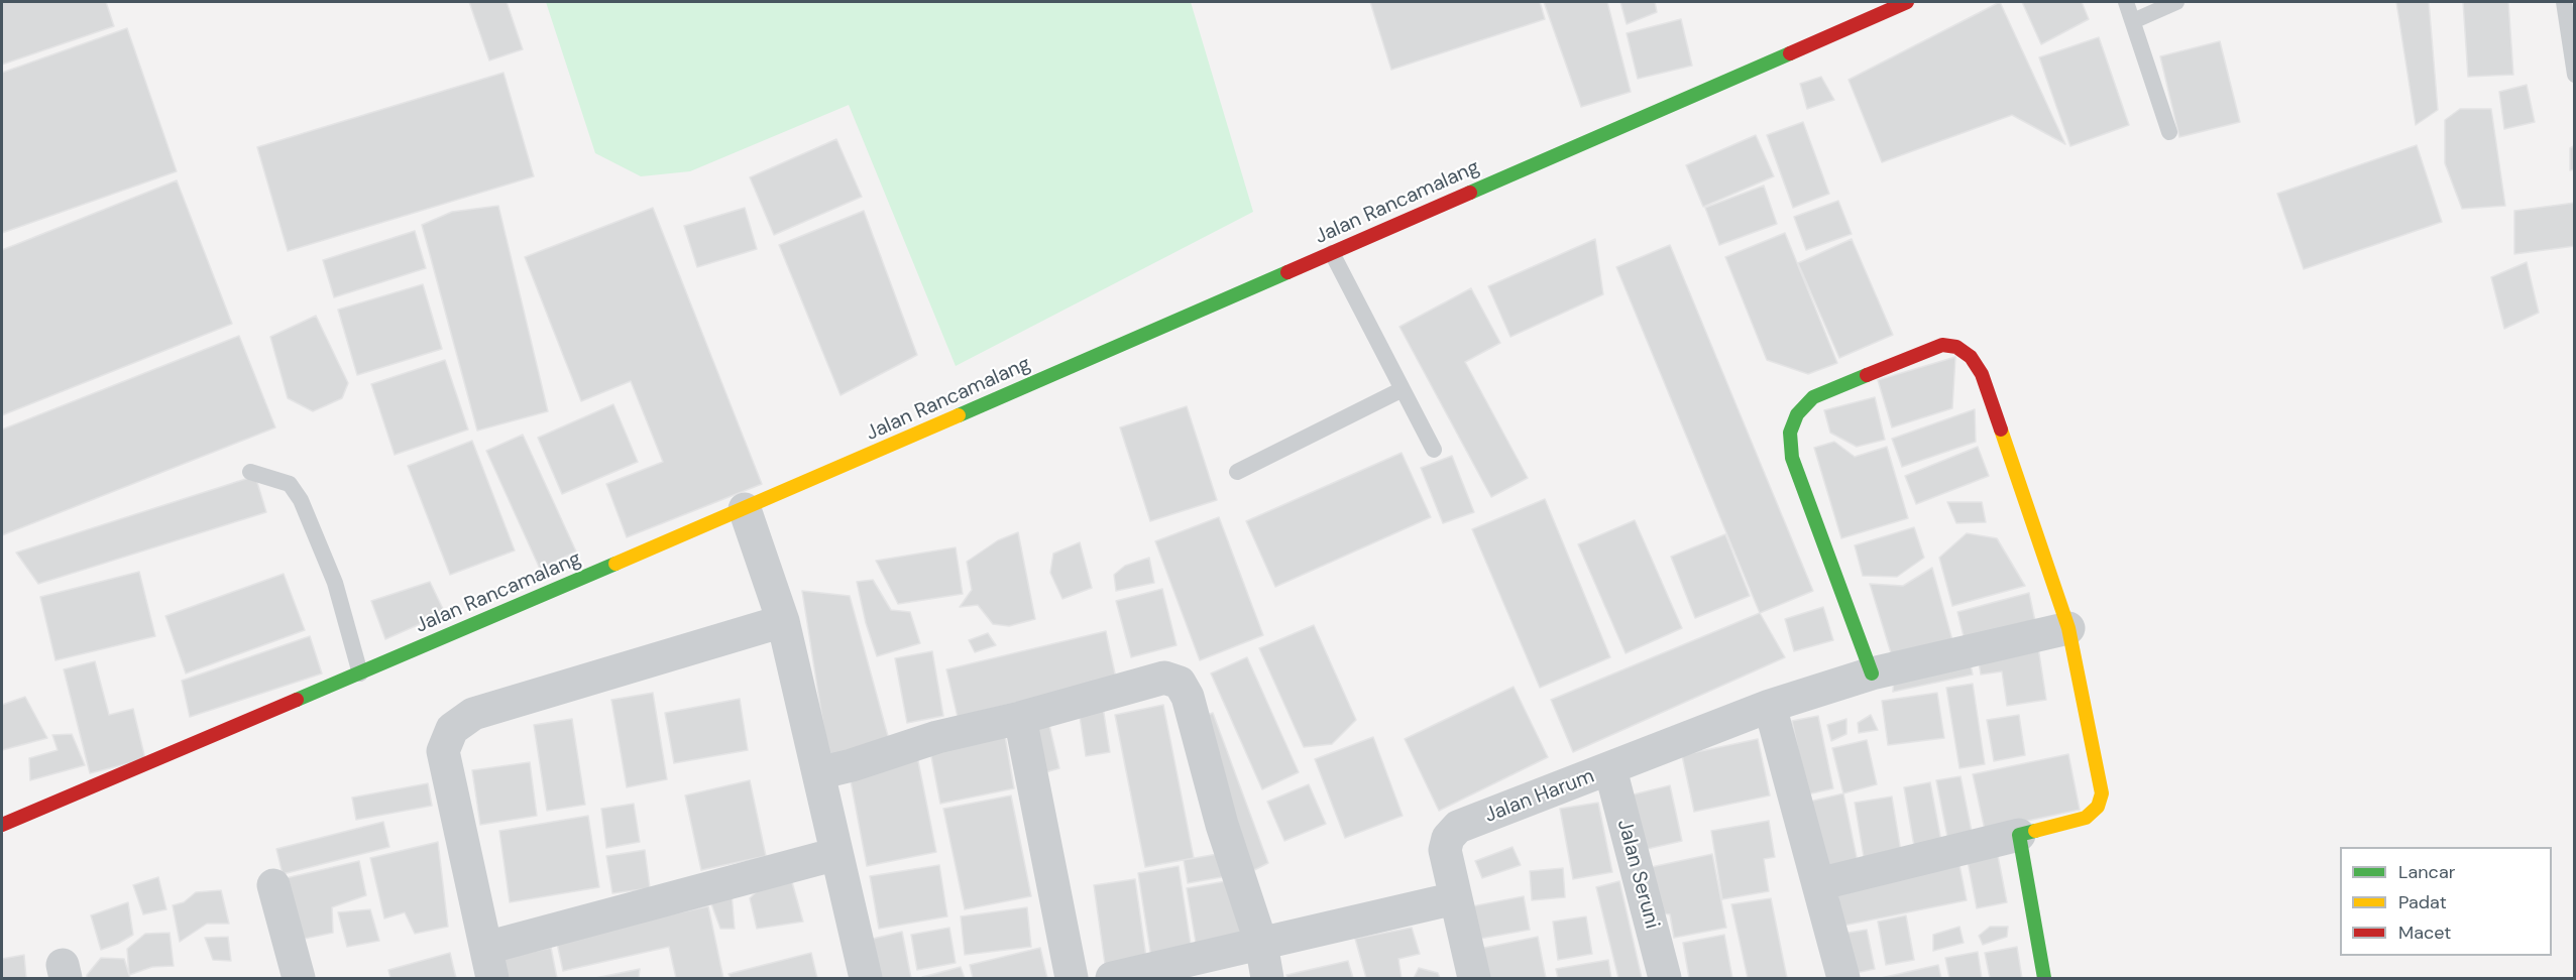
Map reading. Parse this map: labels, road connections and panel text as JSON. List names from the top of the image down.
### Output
{
  "streets": {
    "street": ["Jalan Rancamalang", "Jalan Harum", "Jalan Seruni"]
  },
  "crossings": [
    ["Jalan Harum", "Jalan Seruni"]
  ],
  "legend": ["Lancar", "Padat", "Macet"]
}
